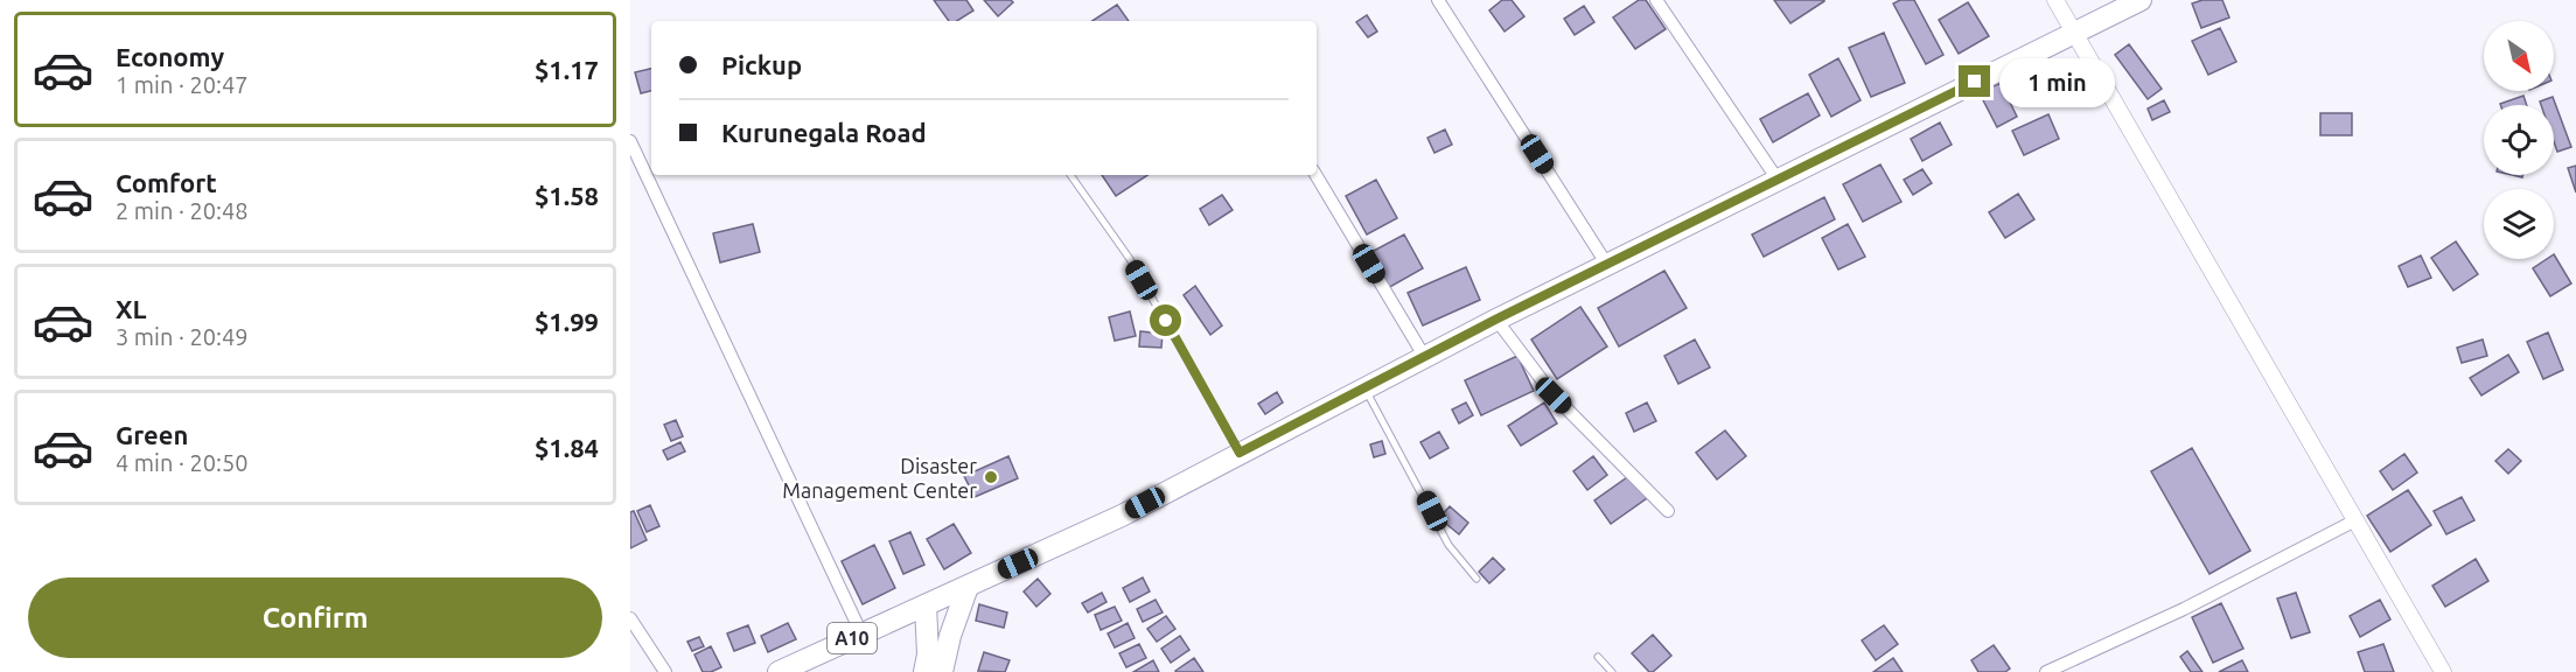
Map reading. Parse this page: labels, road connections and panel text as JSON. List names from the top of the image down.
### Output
{
  "streets": {
    "main road": ["A10"]
  },
  "places": ["Disaster Management Center"],
  "north": "bottom right",
  "page": {
    "list": [
      {
        "name": "Economy",
        "note": "1 min · 20:47",
        "value": "$1.17"
      },
      {
        "name": "Comfort",
        "note": "2 min · 20:48",
        "value": "$1.58"
      },
      {
        "name": "XL",
        "note": "3 min · 20:49",
        "value": "$1.99"
      },
      {
        "name": "Green",
        "note": "4 min · 20:50",
        "value": "$1.84"
      }
    ],
    "banner": ["Pickup", "Kurunegala Road"],
    "bubble": "1 min",
    "buttons": "Confirm"
  }
}
